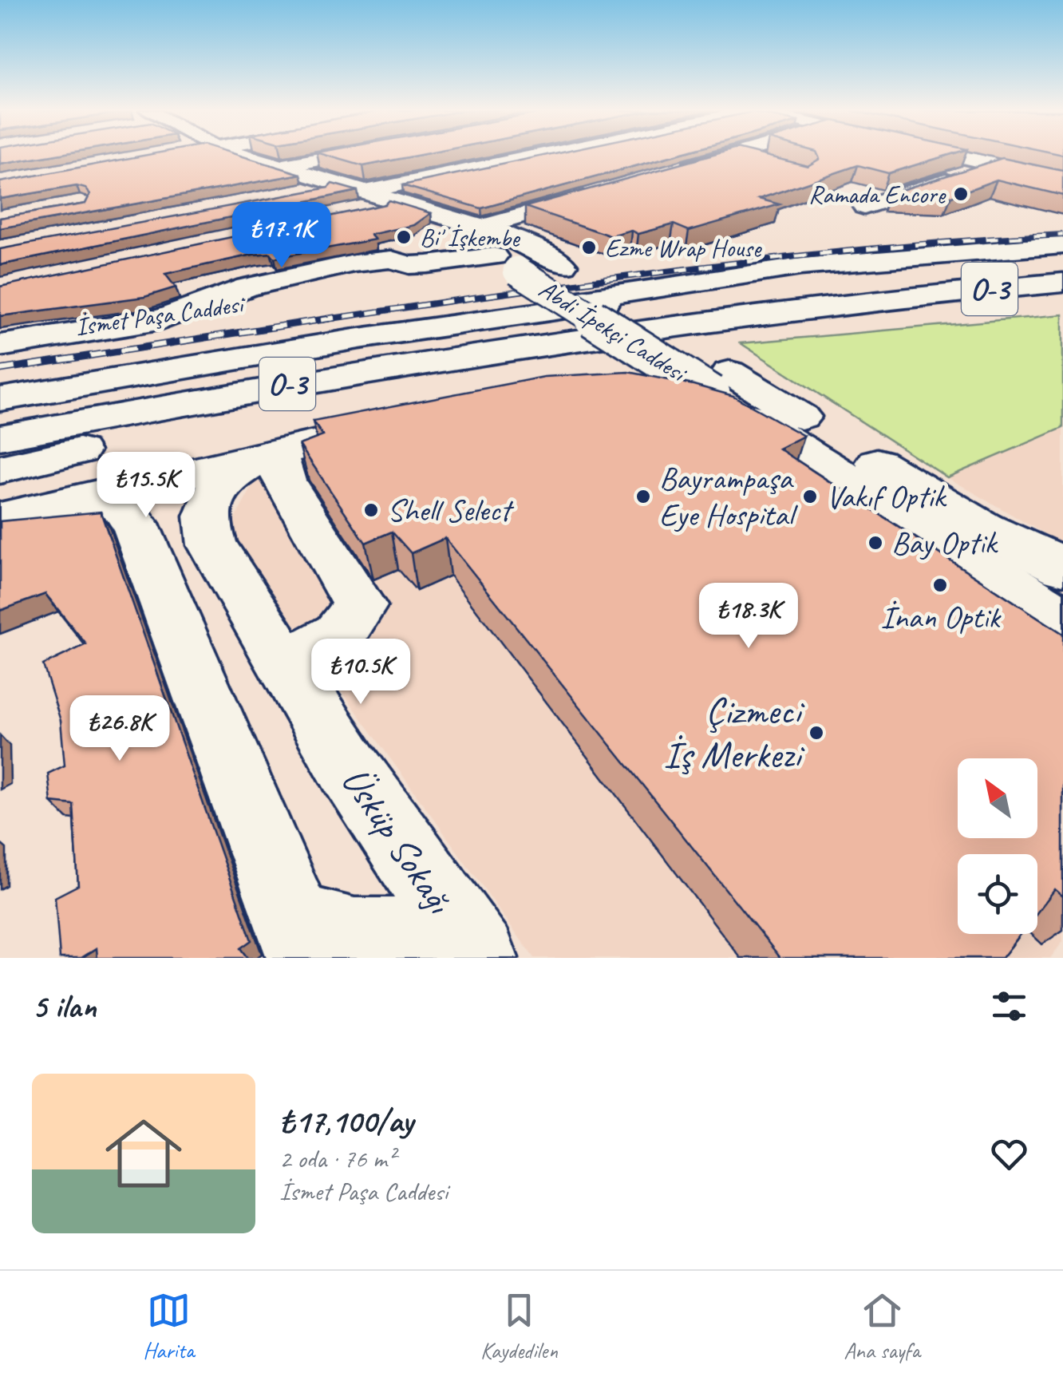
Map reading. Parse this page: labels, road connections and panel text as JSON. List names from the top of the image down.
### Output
{
  "streets": {
    "main road": [
      "O-3",
      "İsmet Paşa Caddesi",
      "Abdi İpekçi Caddesi",
      "Üsküp Sokağı"
    ]
  },
  "places": [
    "Ramada Encore",
    "Bi' İşkembe",
    "Ezme Wrap House",
    "Bayrampaşa Eye Hospital",
    "Vakıf Optik",
    "Shell Select",
    "Bay Optik",
    "İnan Optik",
    "Çizmeci İş Merkezi"
  ],
  "north": "top left",
  "page": {
    "price": [
      "₺17.1K",
      "₺15.5K",
      "₺18.3K",
      "₺10.5K",
      "₺26.8K"
    ],
    "heading": "5 ilan",
    "list": [
      {
        "name": "₺17,100/ay",
        "note": "2 oda · 76 m² · İsmet Paşa Caddesi"
      }
    ],
    "tabs": ["Harita", "Kaydedilen", "Ana sayfa"]
  }
}
